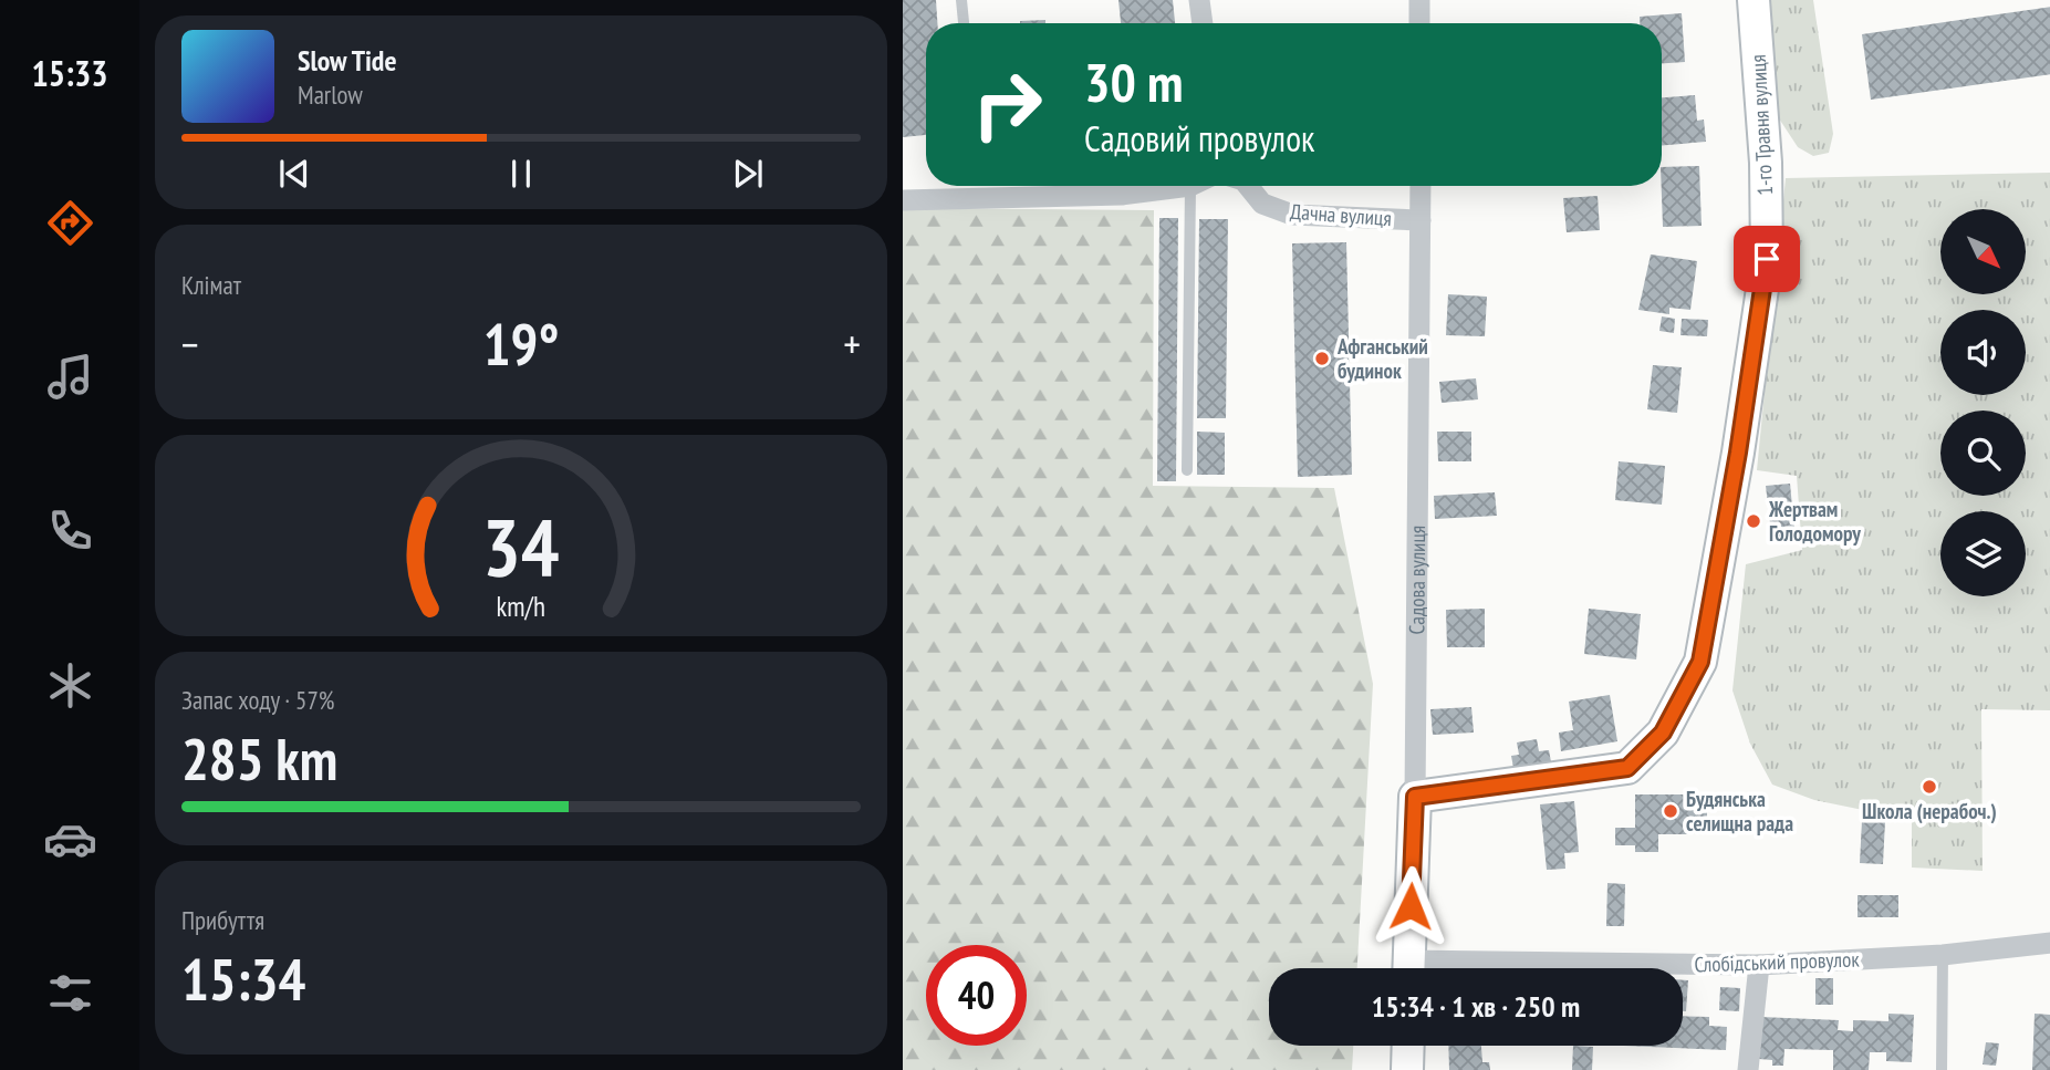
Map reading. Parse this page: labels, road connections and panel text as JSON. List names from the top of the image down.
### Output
{
  "streets": {
    "street": [
      "1-го Травня вулиця",
      "Дачна вулиця",
      "Садова вулиця",
      "Слобідський провулок"
    ]
  },
  "crossings": [
    ["1-го Травня вулиця", "Садова вулиця"],
    ["Дачна вулиця", "Садова вулиця"]
  ],
  "places": [
    "Афганський будинок",
    "Жертвам Голодомору",
    "Школа (нерабоч.)",
    "Будянська селищна рада"
  ],
  "north": "bottom right",
  "page": {
    "tabs": "15:33",
    "turn": ["30 m", "Садовий провулок"],
    "song": ["Slow Tide", "Marlow"],
    "tile": [
      "Клімат",
      ["Запас ходу · 57%", "285 km"],
      ["Прибуття", "15:34"]
    ],
    "heat": ["−", "19°", "+"],
    "limit": "40",
    "trip": "15:34 · 1 хв · 250 m",
    "gauge": ["34", "km/h"]
  }
}
